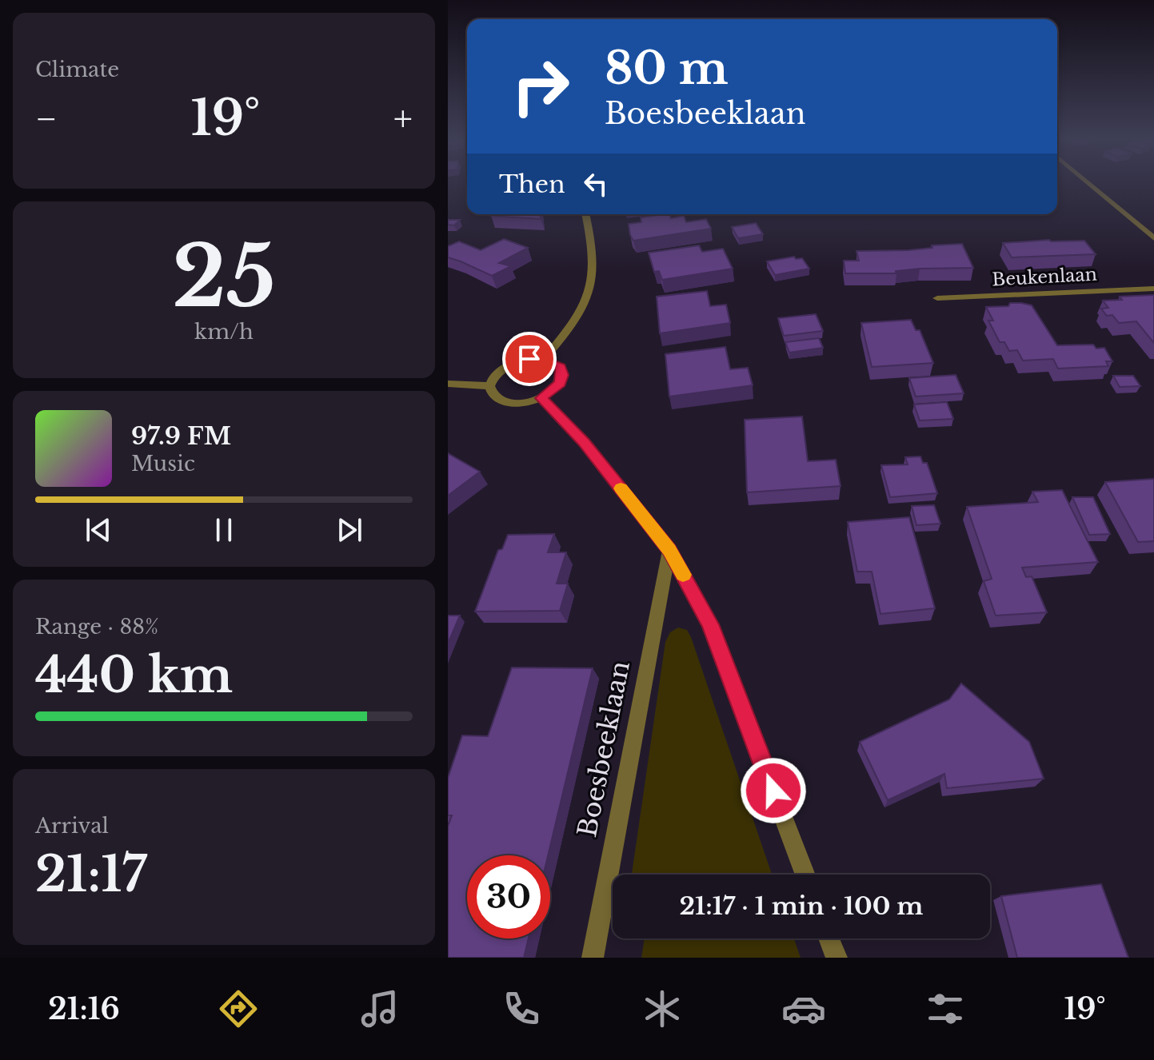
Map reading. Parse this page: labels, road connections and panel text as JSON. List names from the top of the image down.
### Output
{
  "streets": {
    "street": ["Beukenlaan", "Boesbeeklaan"]
  },
  "page": {
    "tile": [
      "Climate",
      ["25", "km/h"],
      ["Range · 88%", "440 km"],
      ["Arrival", "21:17"]
    ],
    "turn": ["80 m", "Boesbeeklaan"],
    "heat": ["−", "19°", "+"],
    "then": "Then",
    "song": ["97.9 FM", "Music"],
    "limit": "30",
    "trip": "21:17 · 1 min · 100 m",
    "tabs": ["21:16", "19°"]
  }
}
